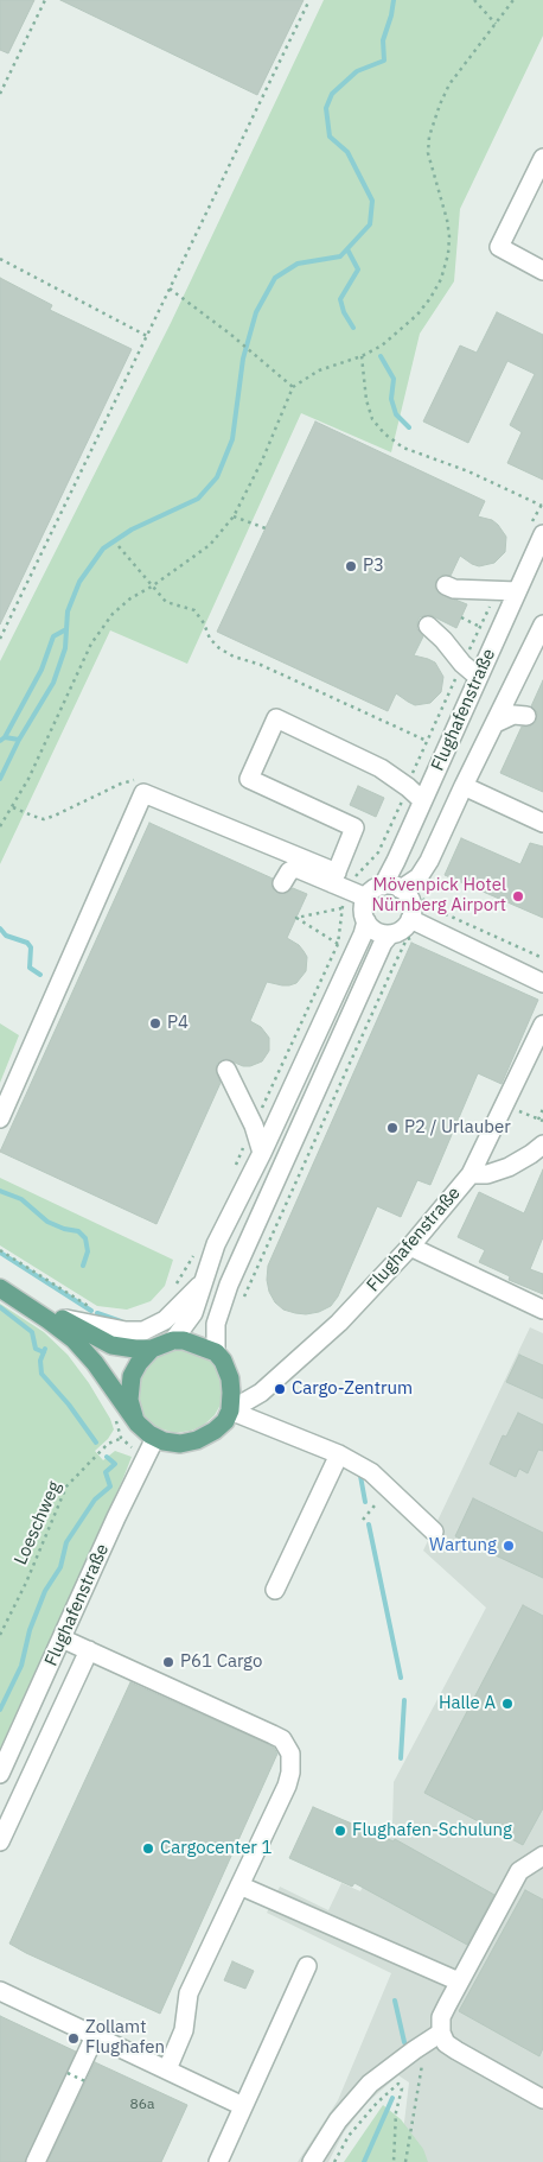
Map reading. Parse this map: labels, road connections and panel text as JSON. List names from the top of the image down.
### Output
{
  "streets": {
    "main road": ["Flughafenstraße"],
    "path": ["Loeschweg"]
  },
  "places": [
    "P3",
    "Mövenpick Hotel Nürnberg Airport",
    "P4",
    "P2 / Urlauber",
    "Cargo-Zentrum",
    "Wartung",
    "P61 Cargo",
    "Halle A",
    "Flughafen-Schulung",
    "Cargocenter 1",
    "Zollamt Flughafen"
  ],
  "house_numbers": ["86a"]
}
